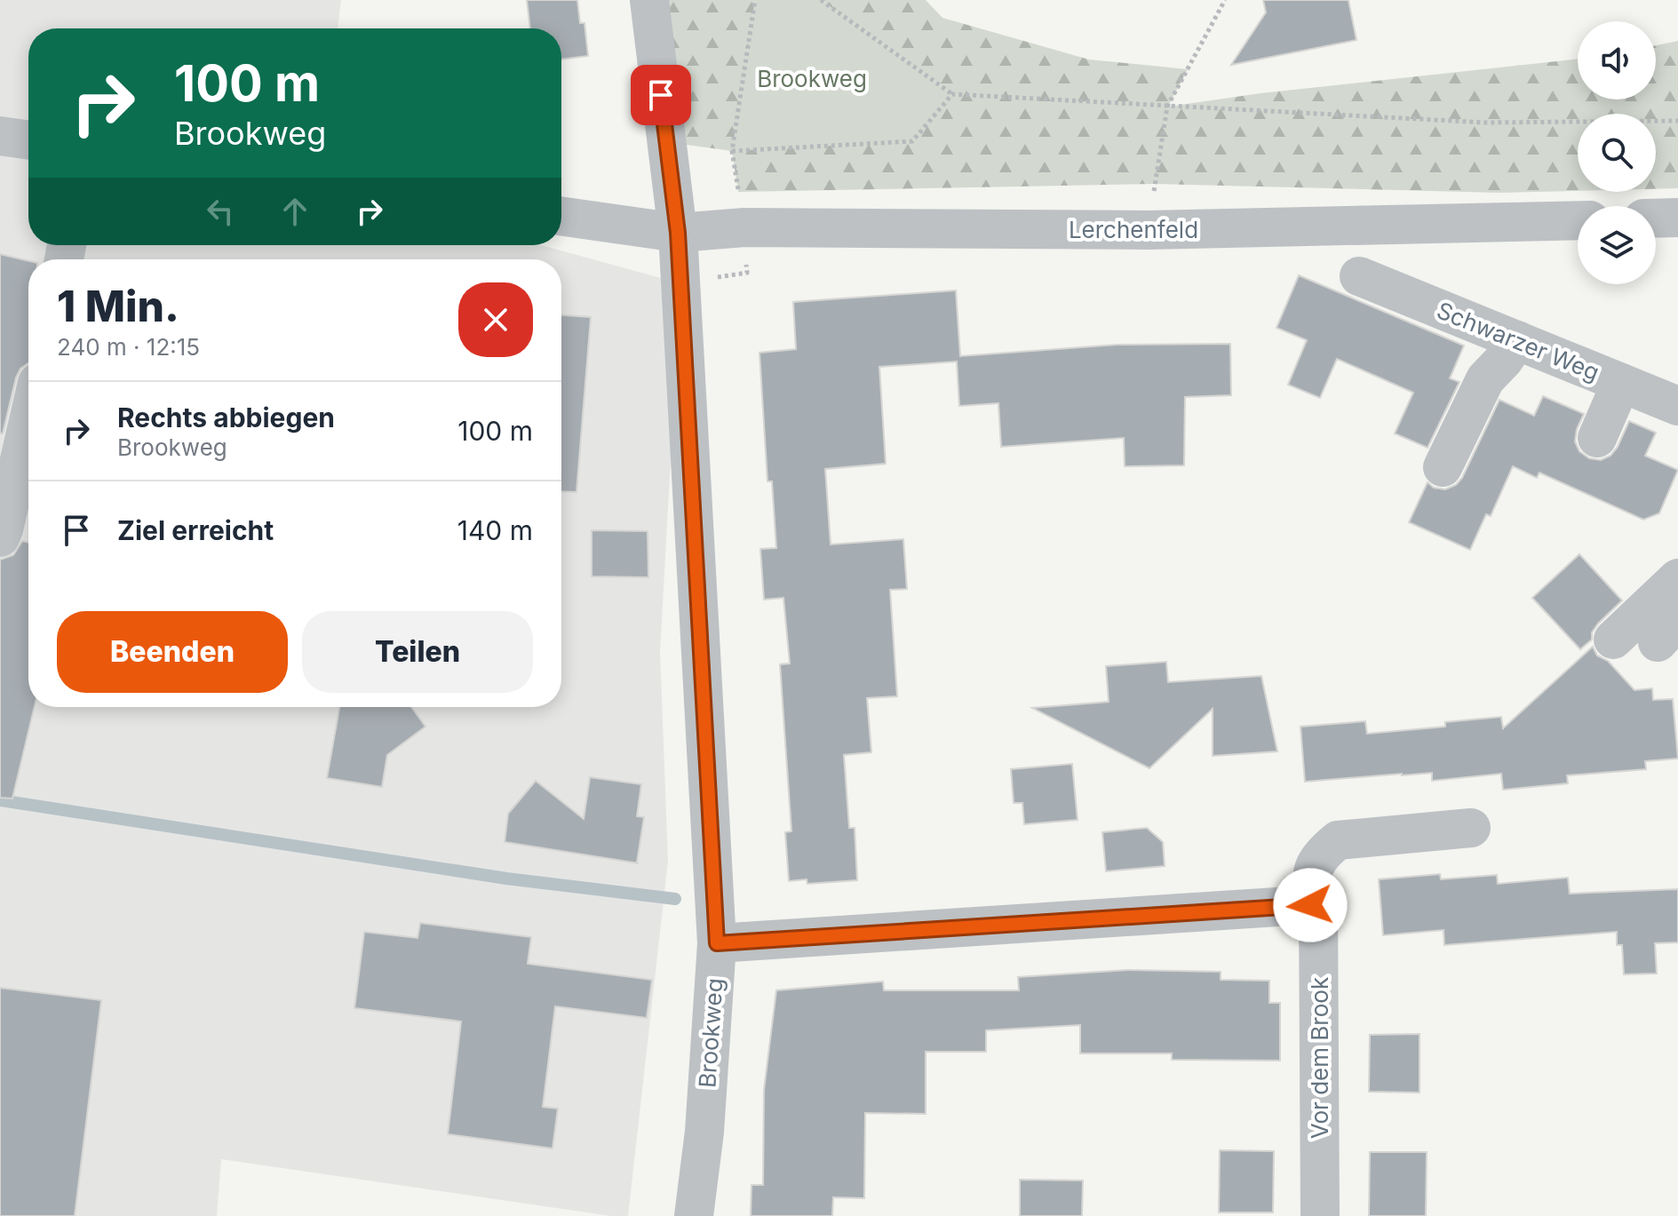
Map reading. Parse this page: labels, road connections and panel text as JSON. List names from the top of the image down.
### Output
{
  "streets": {
    "street": [
      "Lerchenfeld",
      "Schwarzer Weg",
      "Brookweg",
      "Vor dem Brook"
    ]
  },
  "crossings": [
    ["Lerchenfeld", "Brookweg"]
  ],
  "parks": ["Brookweg"],
  "page": {
    "turn": ["100 m", "Brookweg"],
    "heading": ["1 Min.", "240 m · 12:15"],
    "list": [
      {
        "name": "Rechts abbiegen",
        "note": "Brookweg",
        "value": "100 m"
      },
      {
        "name": "Ziel erreicht",
        "value": "140 m"
      }
    ],
    "buttons": ["Beenden", "Teilen"]
  }
}
